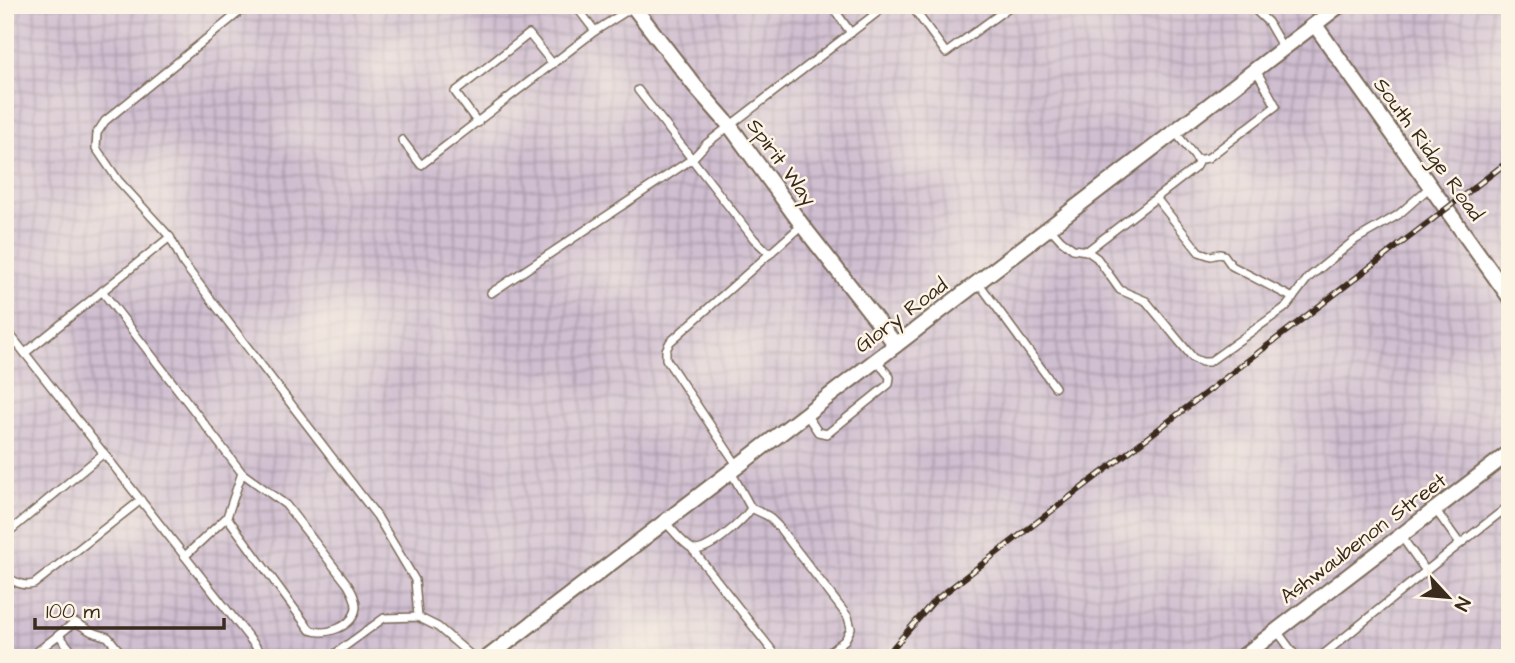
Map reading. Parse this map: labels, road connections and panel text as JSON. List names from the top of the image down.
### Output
{
  "streets": {
    "street": [
      "South Ridge Road",
      "Spirit Way",
      "Glory Road",
      "Ashwaubenon Street"
    ]
  },
  "crossings": [
    ["South Ridge Road", "Glory Road"],
    ["Spirit Way", "Glory Road"]
  ],
  "scale_bar": "100 m",
  "north": "bottom right"
}
